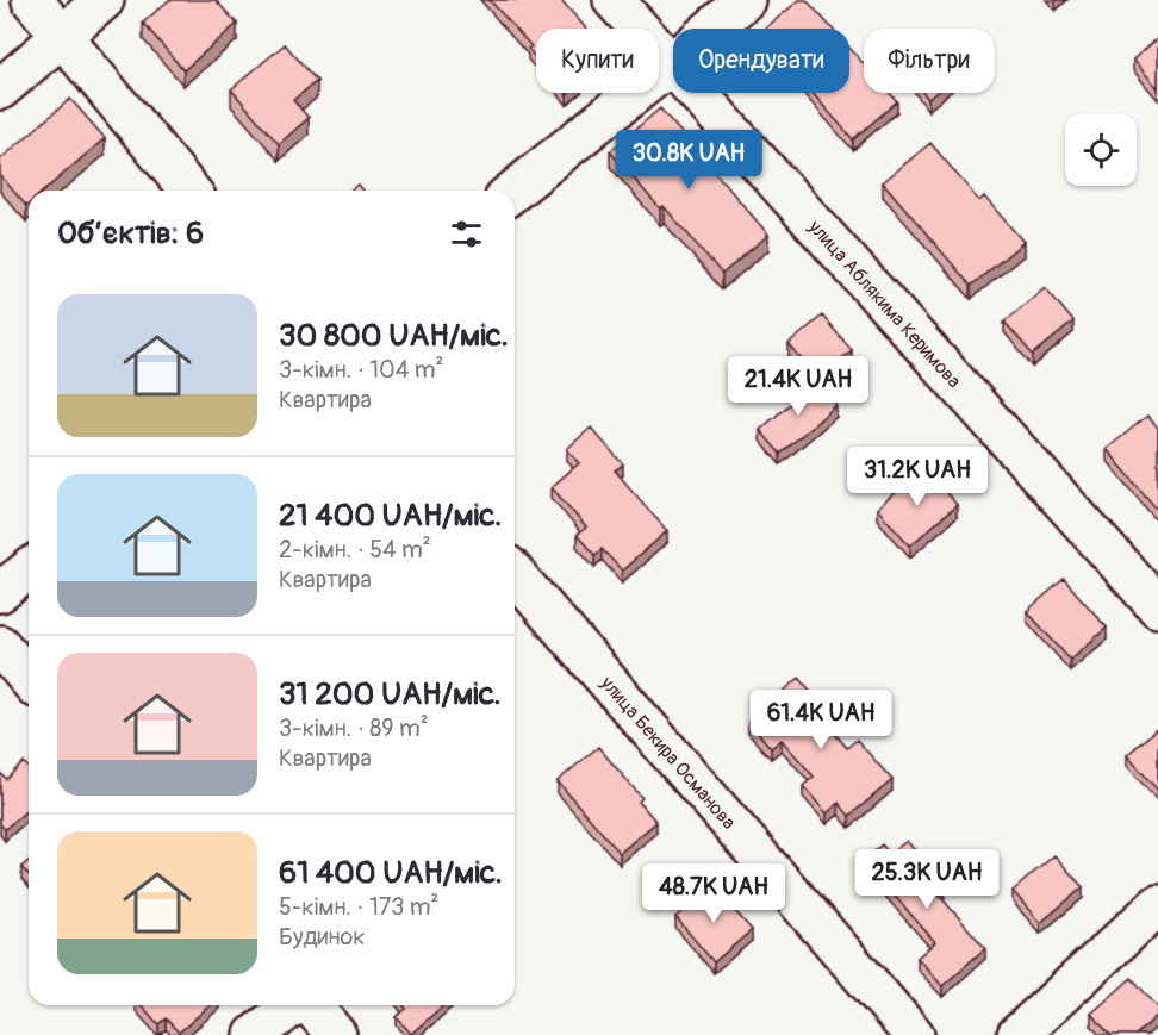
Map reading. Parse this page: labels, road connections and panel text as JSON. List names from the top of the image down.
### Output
{
  "streets": {
    "street": ["улица Аблякима Керимова", "улица Бекира Османова"]
  },
  "page": {
    "chip": ["Купити", "Орендувати", "Фільтри"],
    "price": [
      "30.8K UAH",
      "21.4K UAH",
      "31.2K UAH",
      "61.4K UAH",
      "25.3K UAH",
      "48.7K UAH"
    ],
    "heading": "Об’єктів: 6",
    "list": [
      {
        "name": "30 800 UAH/міс.",
        "note": "3-кімн. · 104 m² · Квартира"
      },
      {
        "name": "21 400 UAH/міс.",
        "note": "2-кімн. · 54 m² · Квартира"
      },
      {
        "name": "31 200 UAH/міс.",
        "note": "3-кімн. · 89 m² · Квартира"
      },
      {
        "name": "61 400 UAH/міс.",
        "note": "5-кімн. · 173 m² · Будинок"
      }
    ]
  }
}
